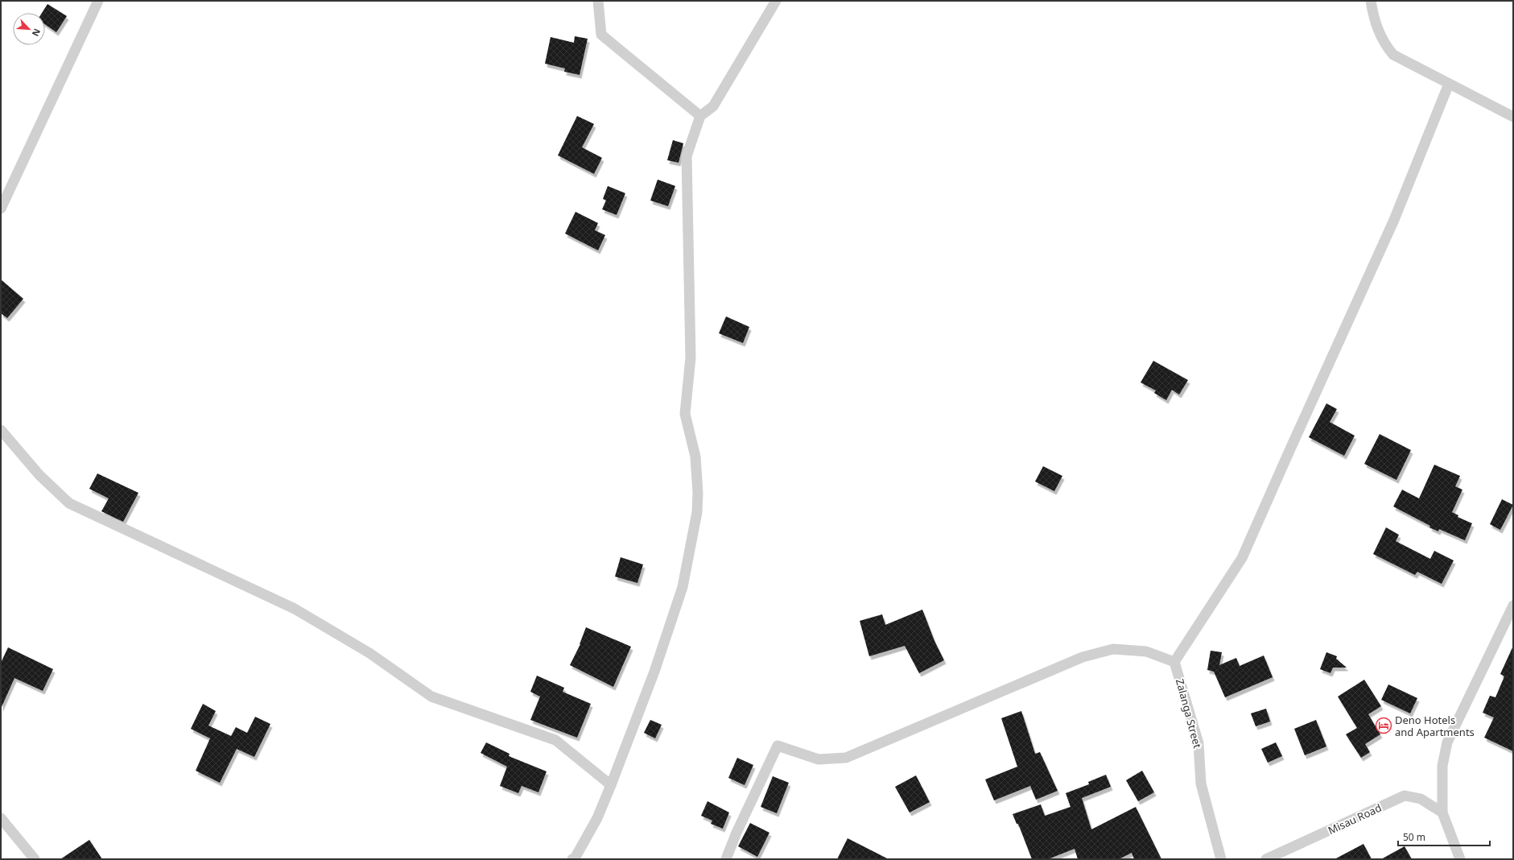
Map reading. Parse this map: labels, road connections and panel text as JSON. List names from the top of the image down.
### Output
{
  "streets": {
    "street": ["Zalanga Street", "Misau Road"]
  },
  "places": {
    "hotel": ["Deno Hotels and Apartments"]
  },
  "scale_bar": "50 m",
  "north": "bottom right"
}
